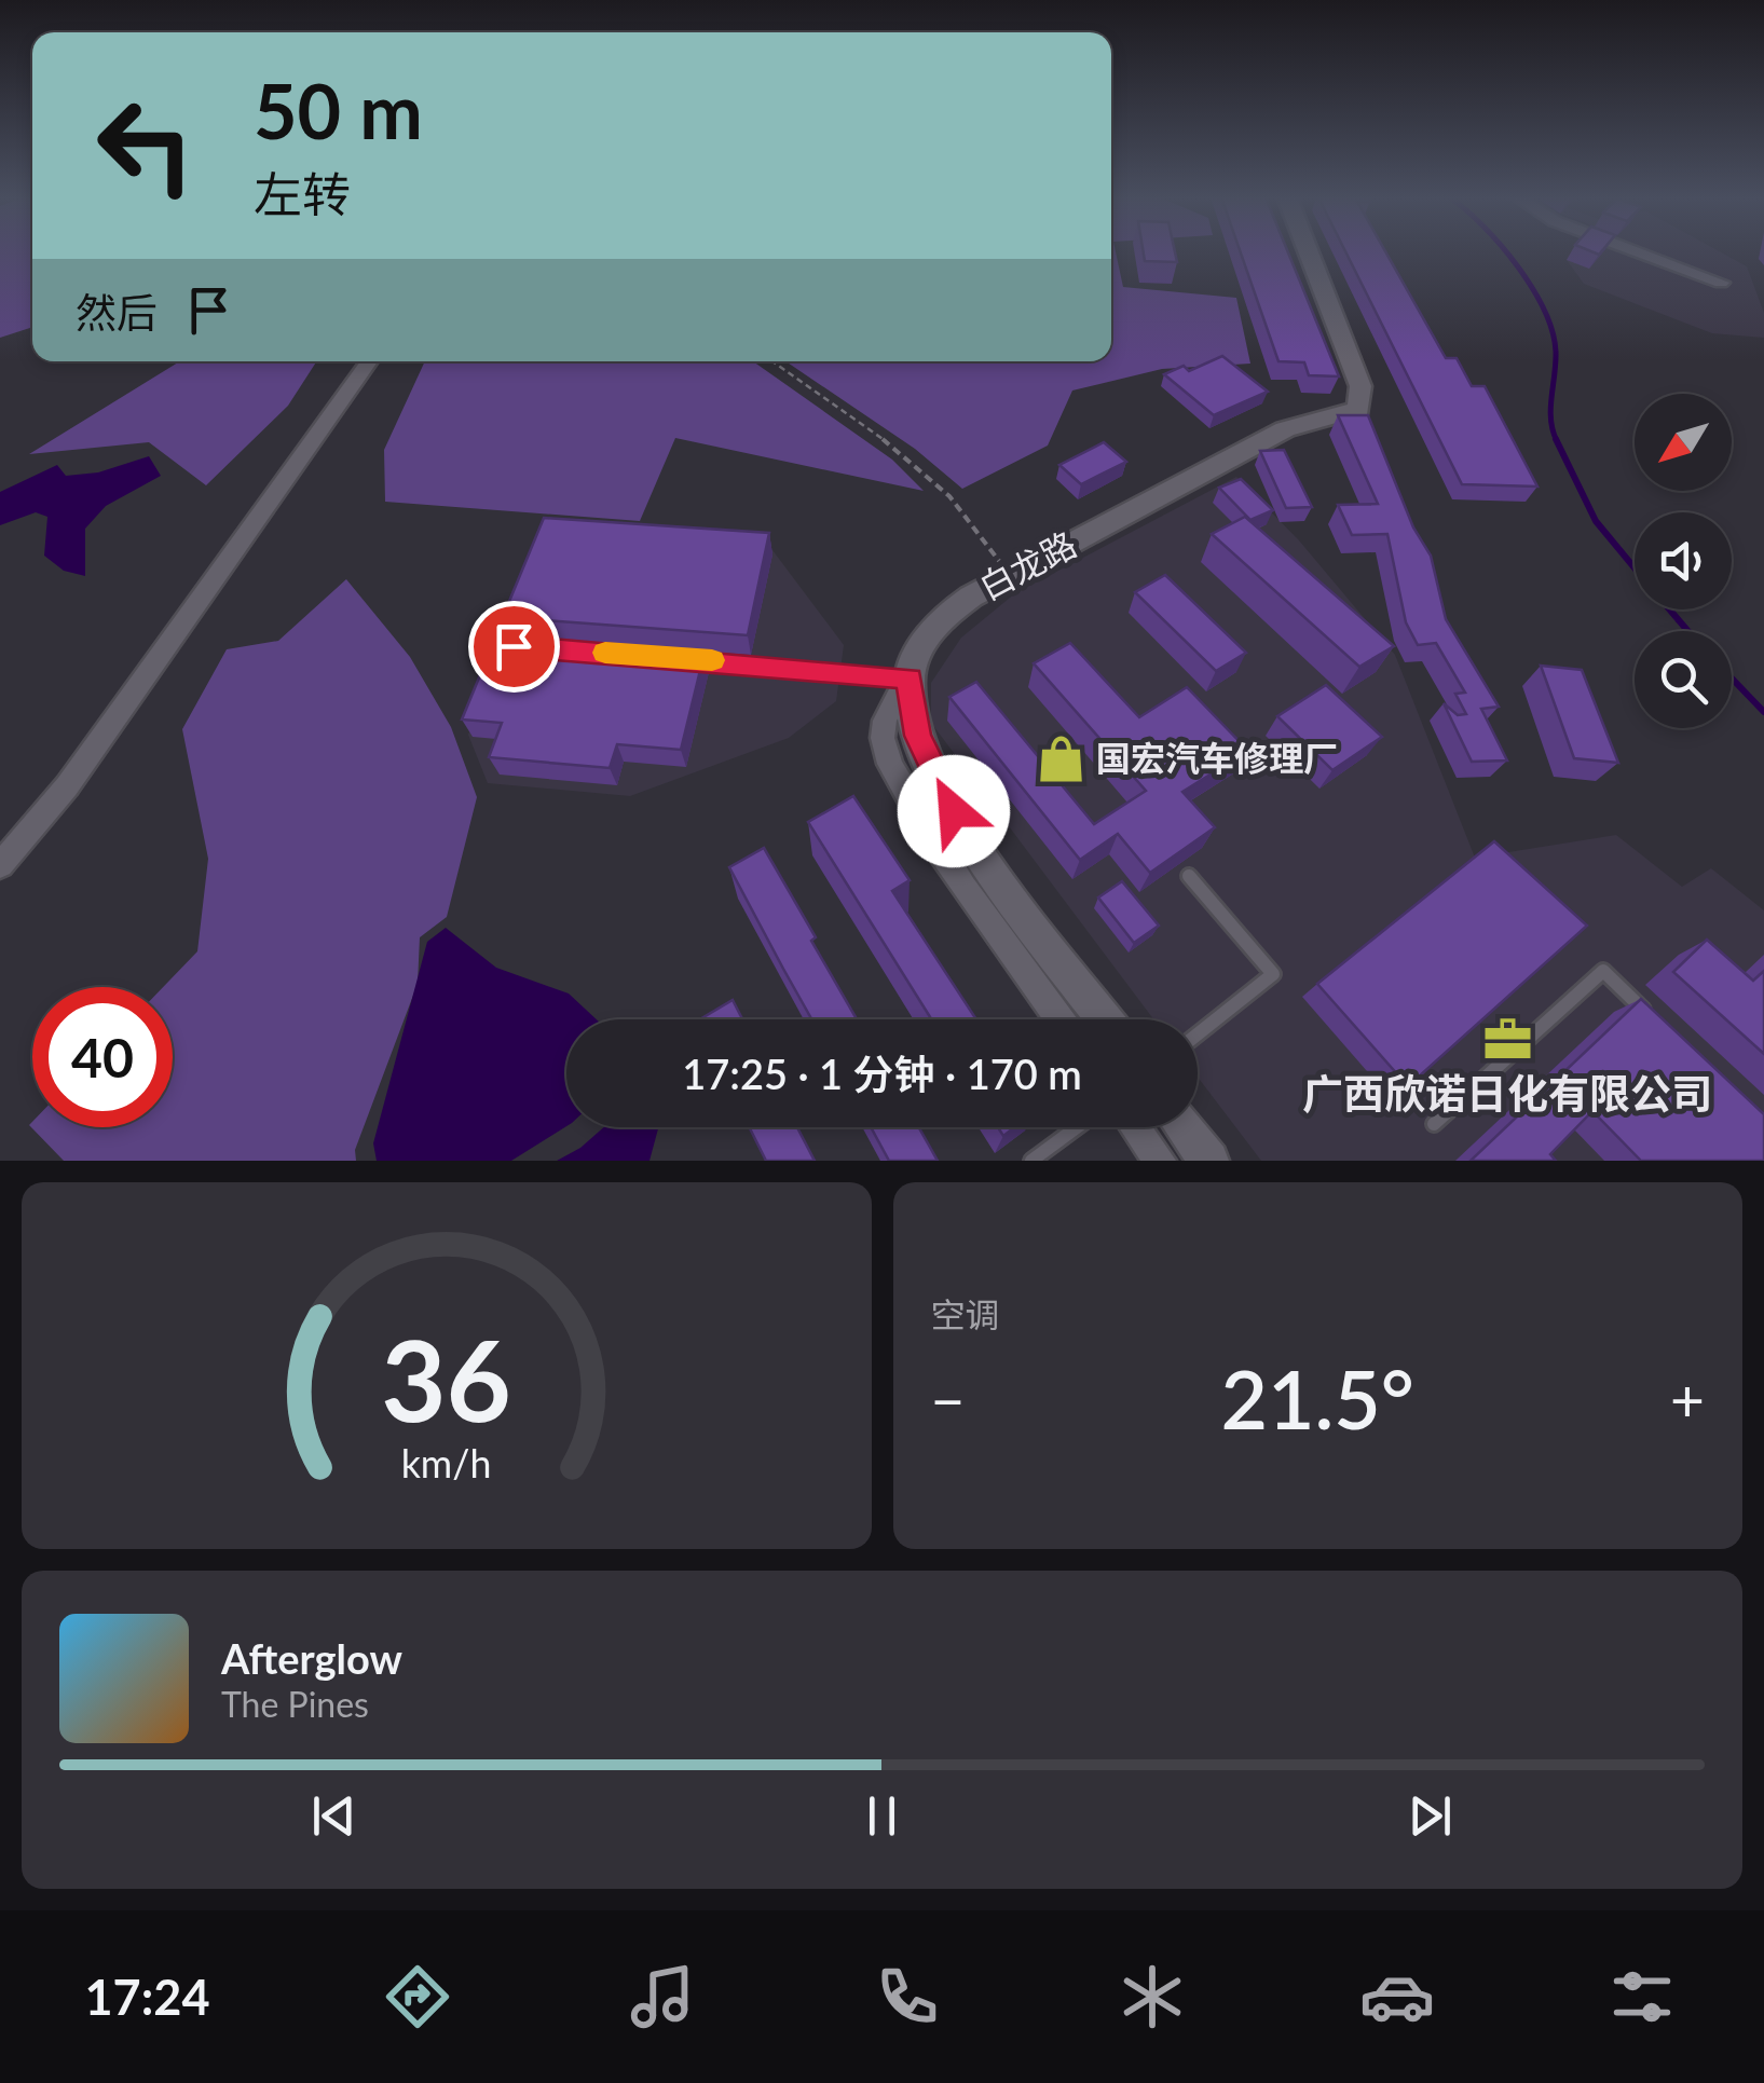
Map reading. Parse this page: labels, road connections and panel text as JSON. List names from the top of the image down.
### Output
{
  "streets": {
    "street": ["白龙路"]
  },
  "places": {
    "shop": ["国宏汽车修理厂"],
    "office": ["广西欣诺日化有限公司"]
  },
  "north": "bottom left",
  "page": {
    "turn": ["50 m", "左转"],
    "then": "然后",
    "limit": "40",
    "trip": "17:25 · 1 分钟 · 170 m",
    "tile": "空调",
    "heat": ["−", "21.5°", "+"],
    "song": ["Afterglow", "The Pines"],
    "tabs": "17:24",
    "gauge": ["36", "km/h"]
  }
}
